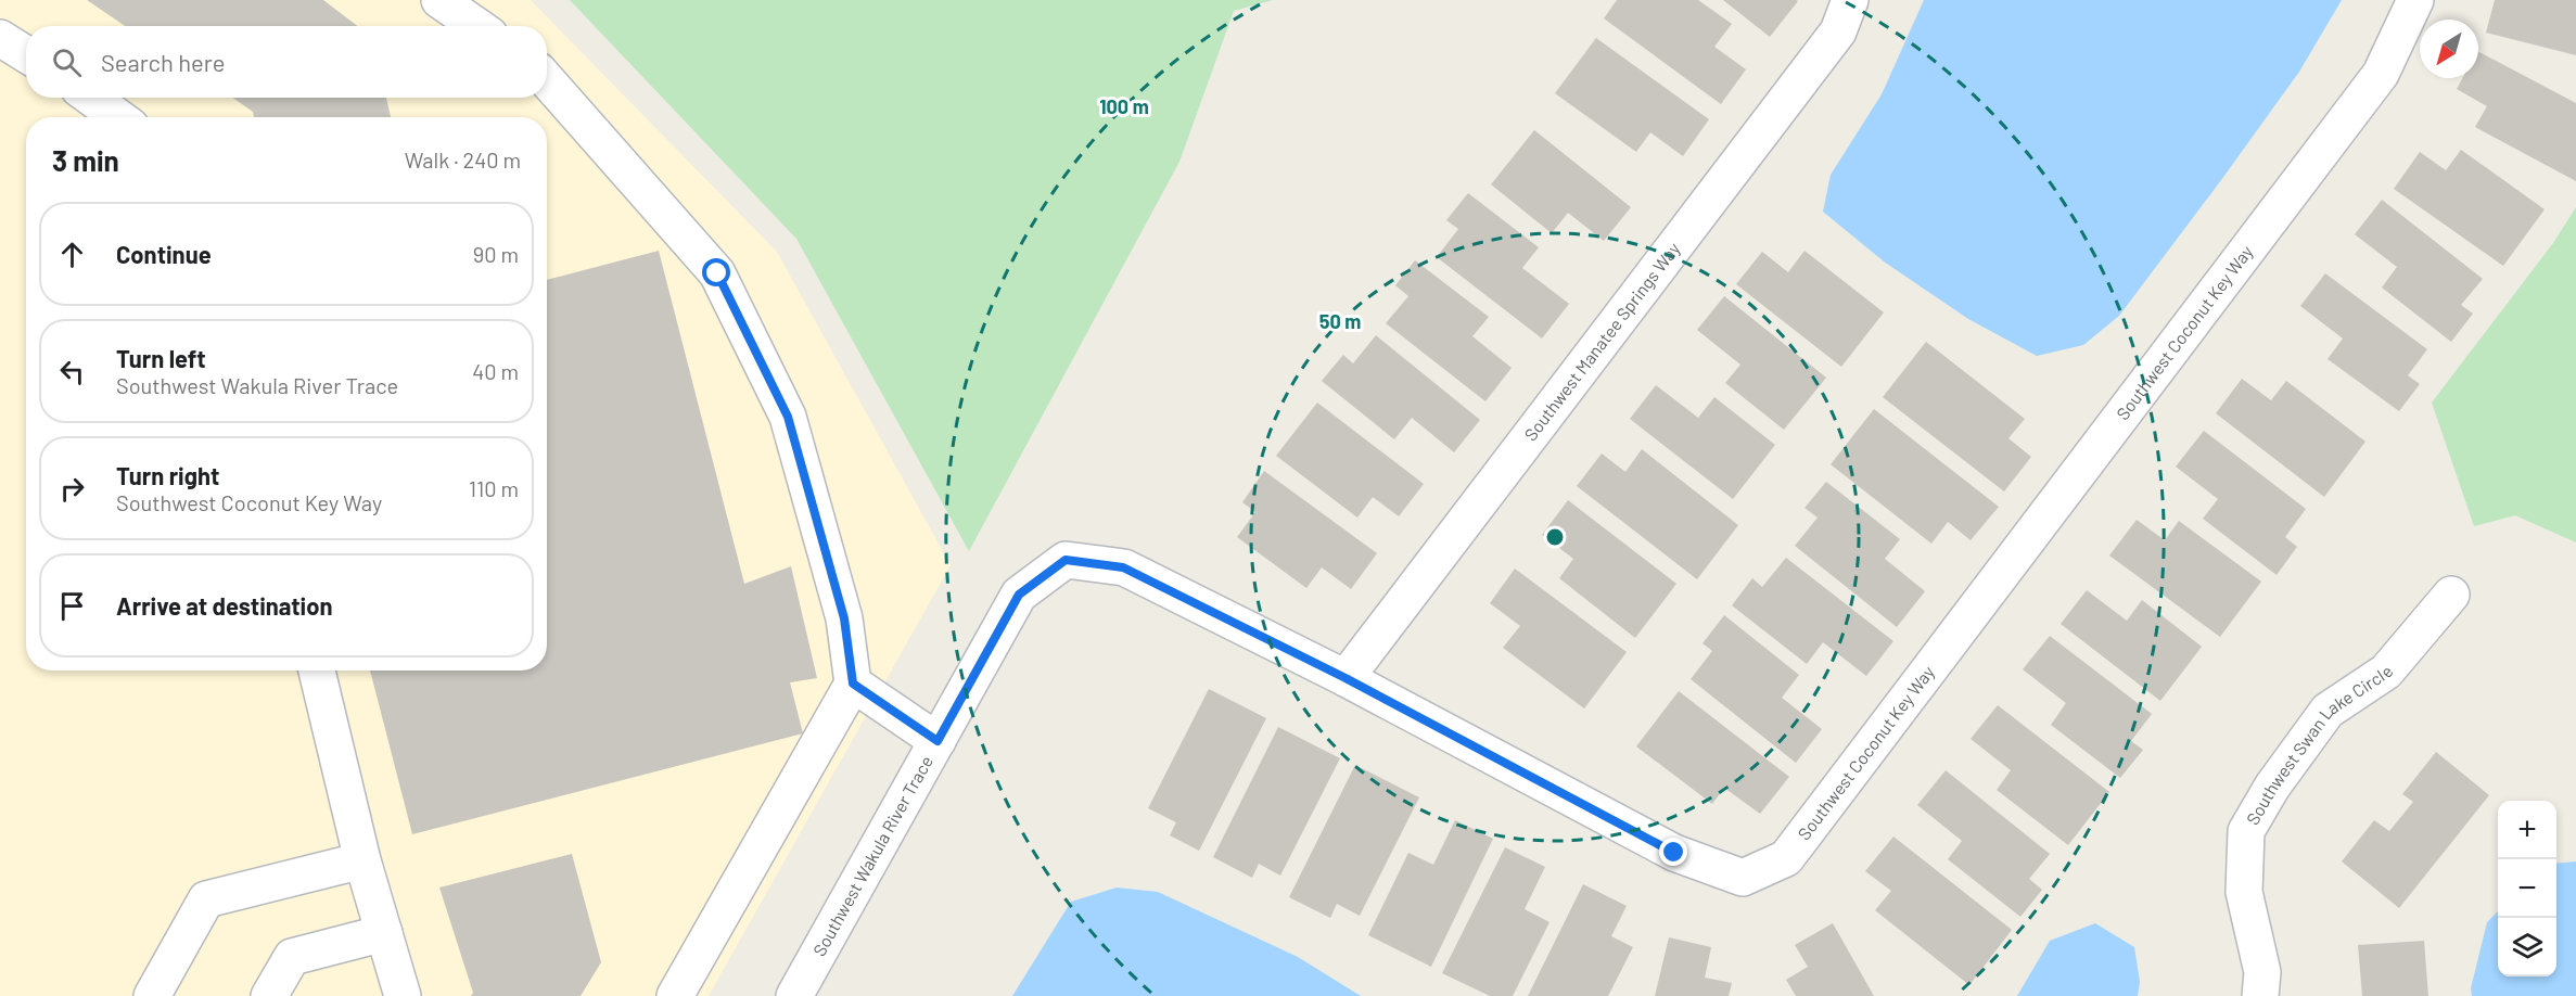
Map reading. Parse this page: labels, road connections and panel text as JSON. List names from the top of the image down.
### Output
{
  "streets": {
    "street": [
      "Southwest Coconut Key Way",
      "Southwest Manatee Springs Way",
      "Southwest Swan Lake Circle",
      "Southwest Wakula River Trace"
    ]
  },
  "crossings": [
    ["Southwest Coconut Key Way", "Southwest Manatee Springs Way"],
    ["Southwest Coconut Key Way", "Southwest Wakula River Trace"]
  ],
  "north": "bottom left",
  "page": {
    "search": "Search here",
    "heading": ["3 min", "Walk · 240 m"],
    "list": [
      ["Continue", "90 m"],
      ["Turn left", "Southwest Wakula River Trace", "40 m"],
      ["Turn right", "Southwest Coconut Key Way", "110 m"],
      "Arrive at destination"
    ],
    "map_buttons": ["+", "−"]
  },
  "rings": ["100 m", "50 m"]
}
